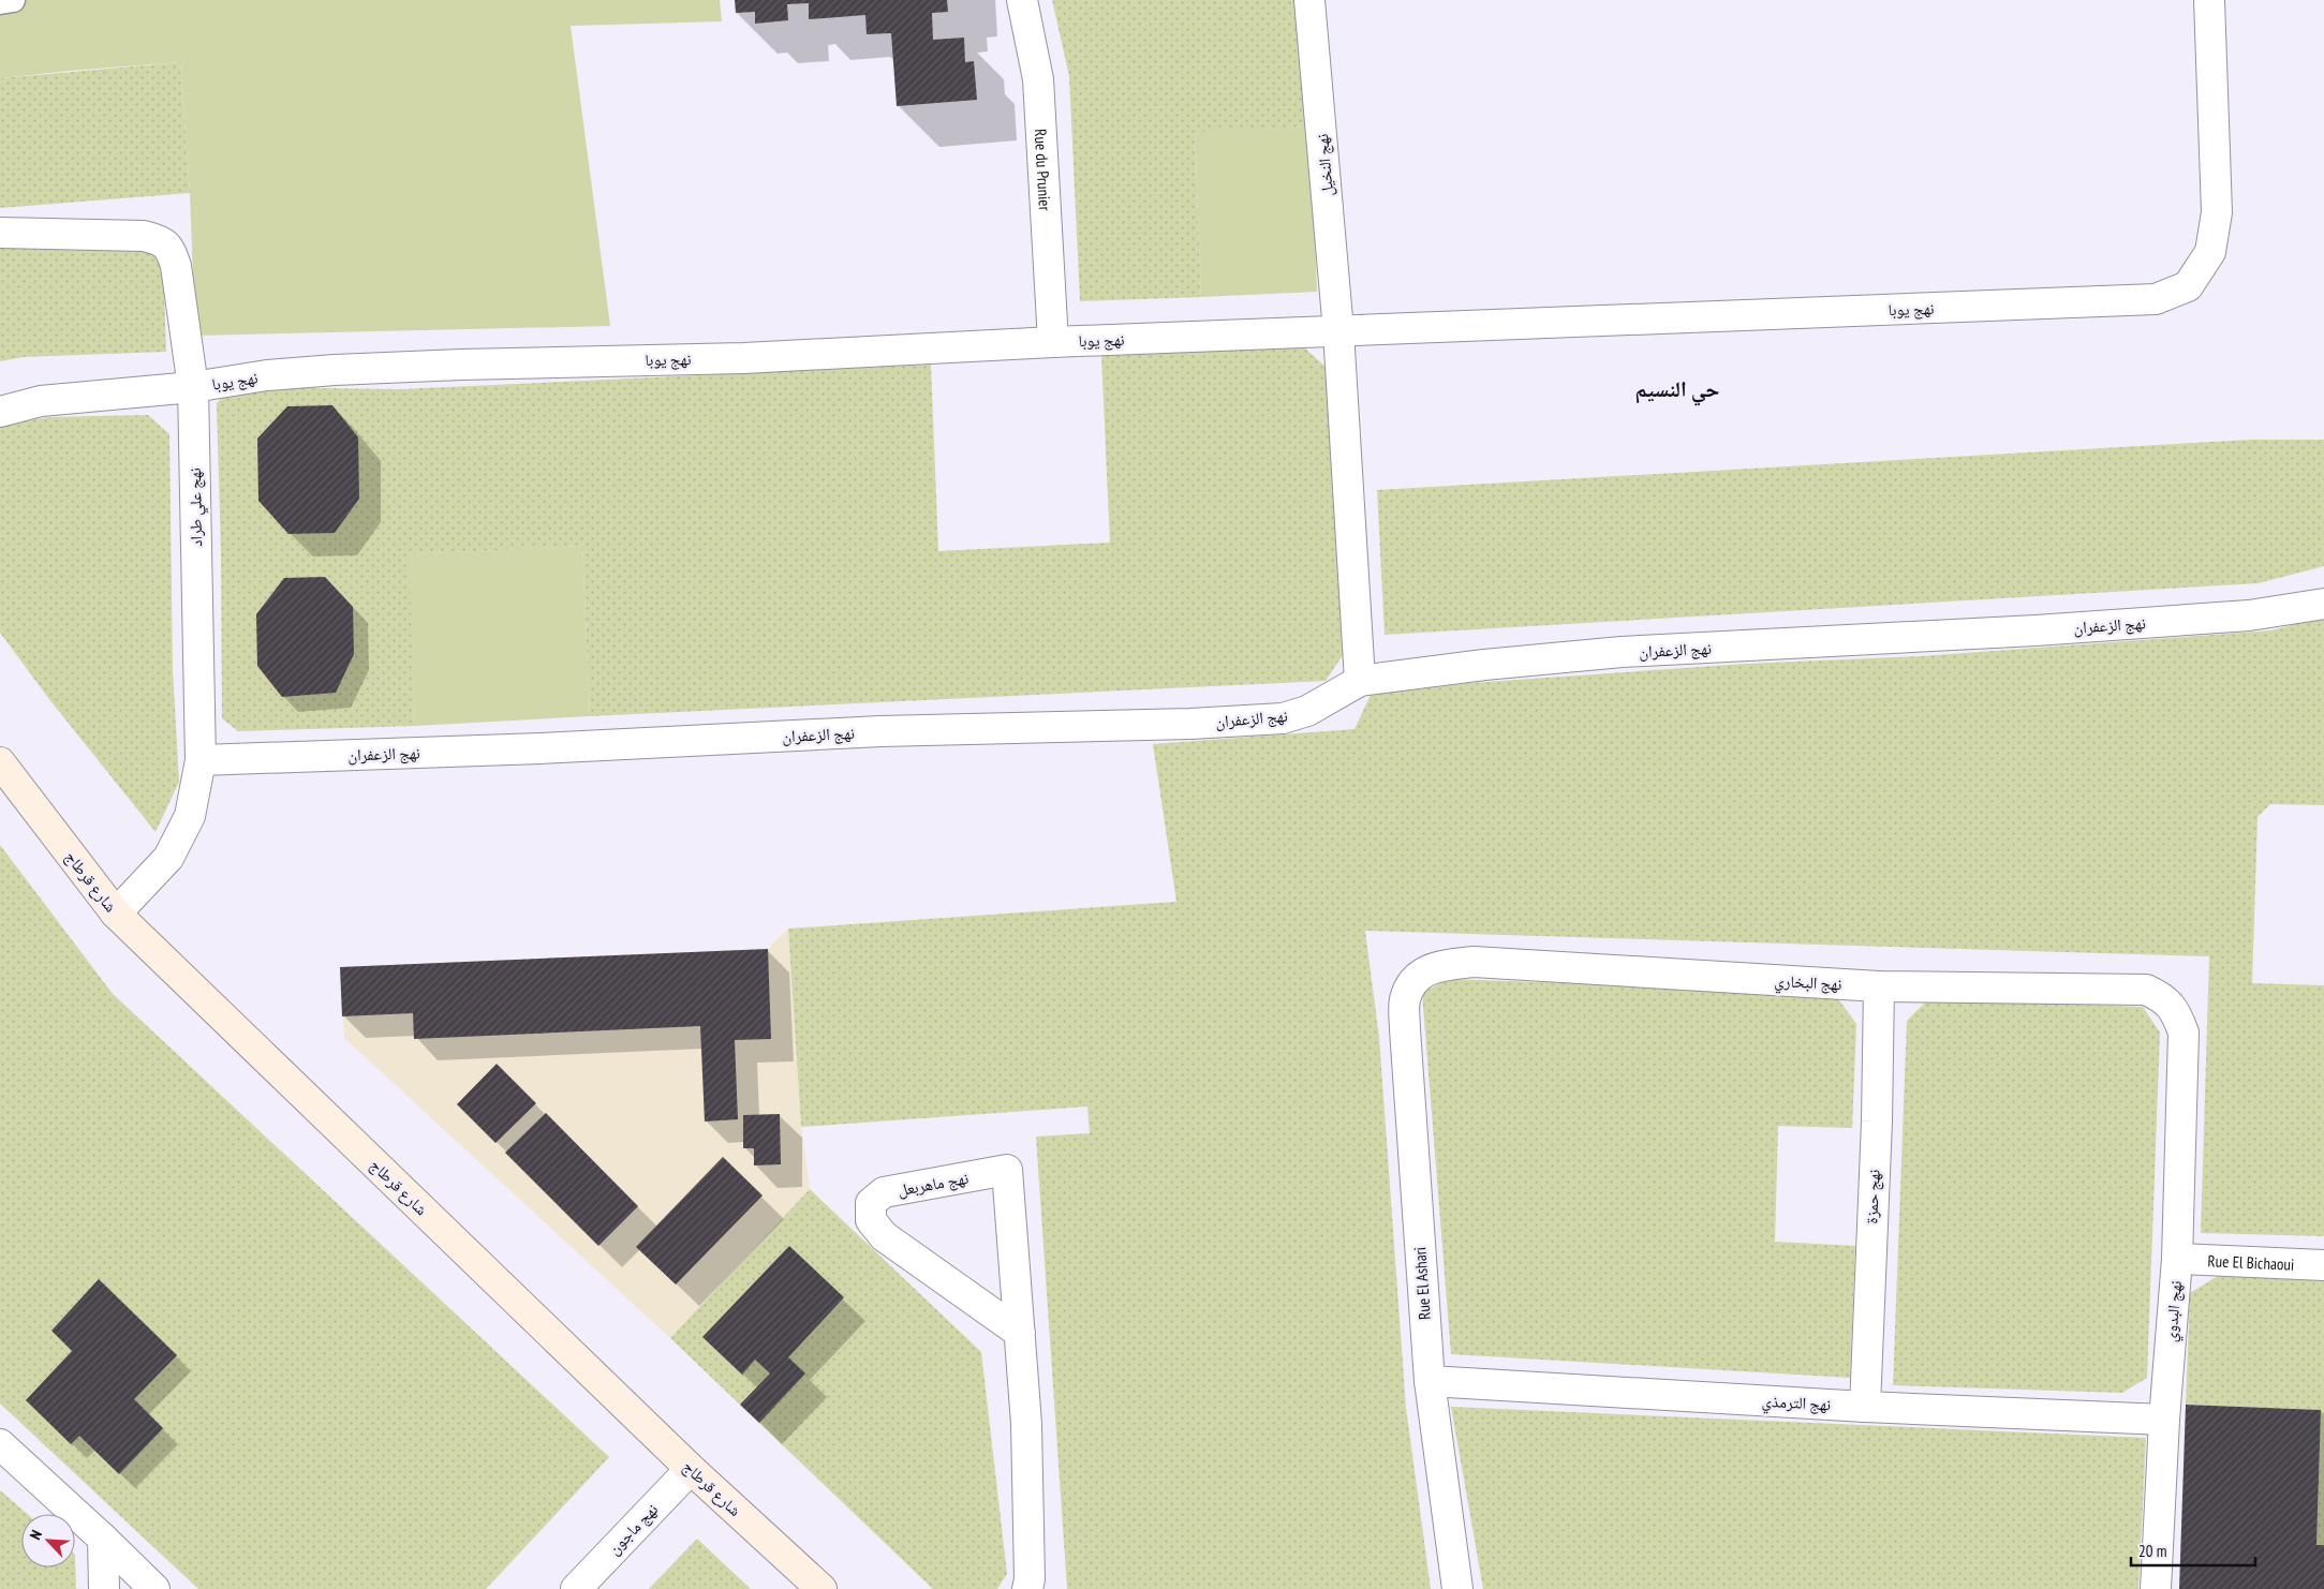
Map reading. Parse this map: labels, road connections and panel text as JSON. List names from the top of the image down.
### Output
{
  "streets": {
    "street": [
      "نهج النخيل",
      "Rue du Prunier",
      "نهج يوبا",
      "نهج علي طراد",
      "نهج الزعفران",
      "شارع قرطاج",
      "نهج البخاري",
      "نهج ماهربعل",
      "نهج حمزة",
      "Rue El Bichaoui",
      "Rue El Ashari",
      "نهج البدوي",
      "نهج الترمذي",
      "نهج ماجون"
    ]
  },
  "crossings": [
    ["نهج النخيل", "نهج يوبا"],
    ["Rue du Prunier", "نهج يوبا"],
    ["نهج يوبا", "نهج علي طراد"],
    ["نهج علي طراد", "نهج الزعفران"],
    ["نهج علي طراد", "شارع قرطاج"],
    ["شارع قرطاج", "نهج ماجون"],
    ["نهج البخاري", "نهج حمزة"],
    ["نهج البخاري", "Rue El Ashari"],
    ["نهج البخاري", "نهج البدوي"],
    ["نهج حمزة", "نهج الترمذي"],
    ["Rue El Bichaoui", "نهج البدوي"],
    ["Rue El Ashari", "نهج الترمذي"],
    ["نهج البدوي", "نهج الترمذي"]
  ],
  "districts": ["حي النسيم"],
  "scale_bar": "20 m",
  "north": "top left"
}
